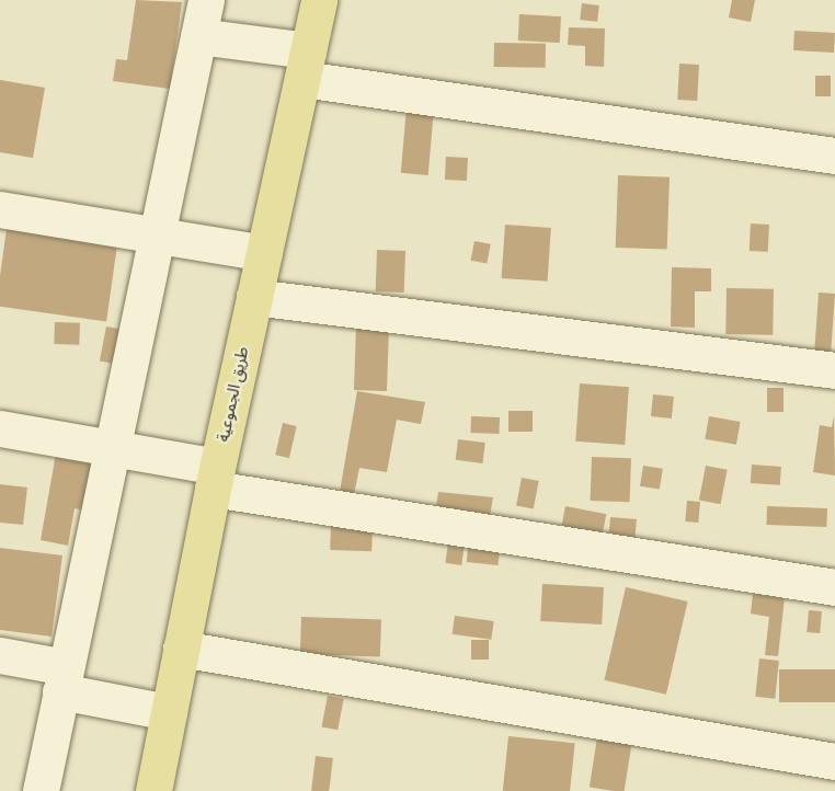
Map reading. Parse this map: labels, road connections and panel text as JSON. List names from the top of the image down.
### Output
{
  "streets": {
    "main road": ["طريق الجموعية"]
  }
}
